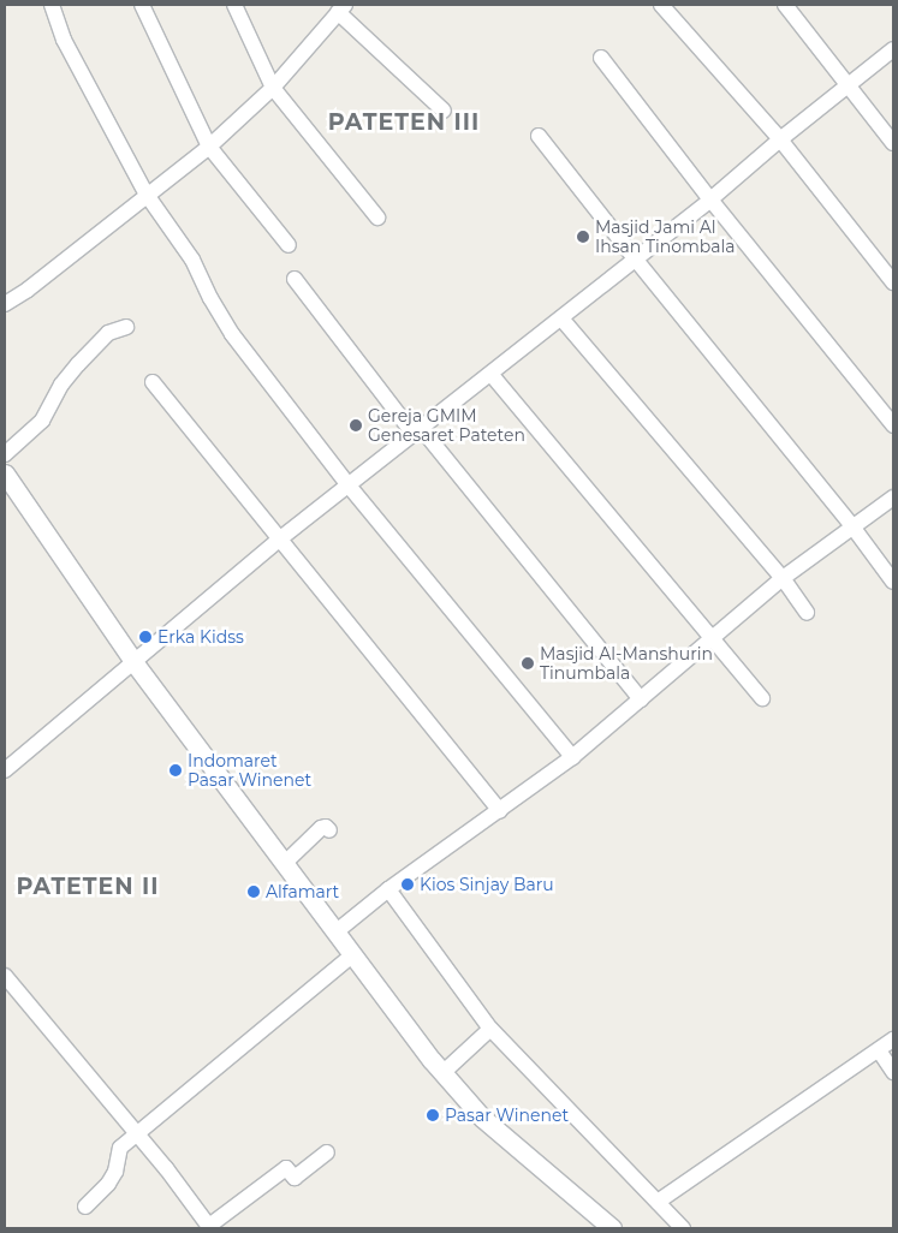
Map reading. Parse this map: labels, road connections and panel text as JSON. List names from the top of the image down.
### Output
{
  "districts": ["PATETEN III", "PATETEN II"],
  "places": [
    "Masjid Jami Al Ihsan Tinombala",
    "Gereja GMIM Genesaret Pateten",
    "Erka Kidss",
    "Masjid Al-Manshurin Tinumbala",
    "Indomaret Pasar Winenet",
    "Kios Sinjay Baru",
    "Alfamart",
    "Pasar Winenet"
  ]
}
